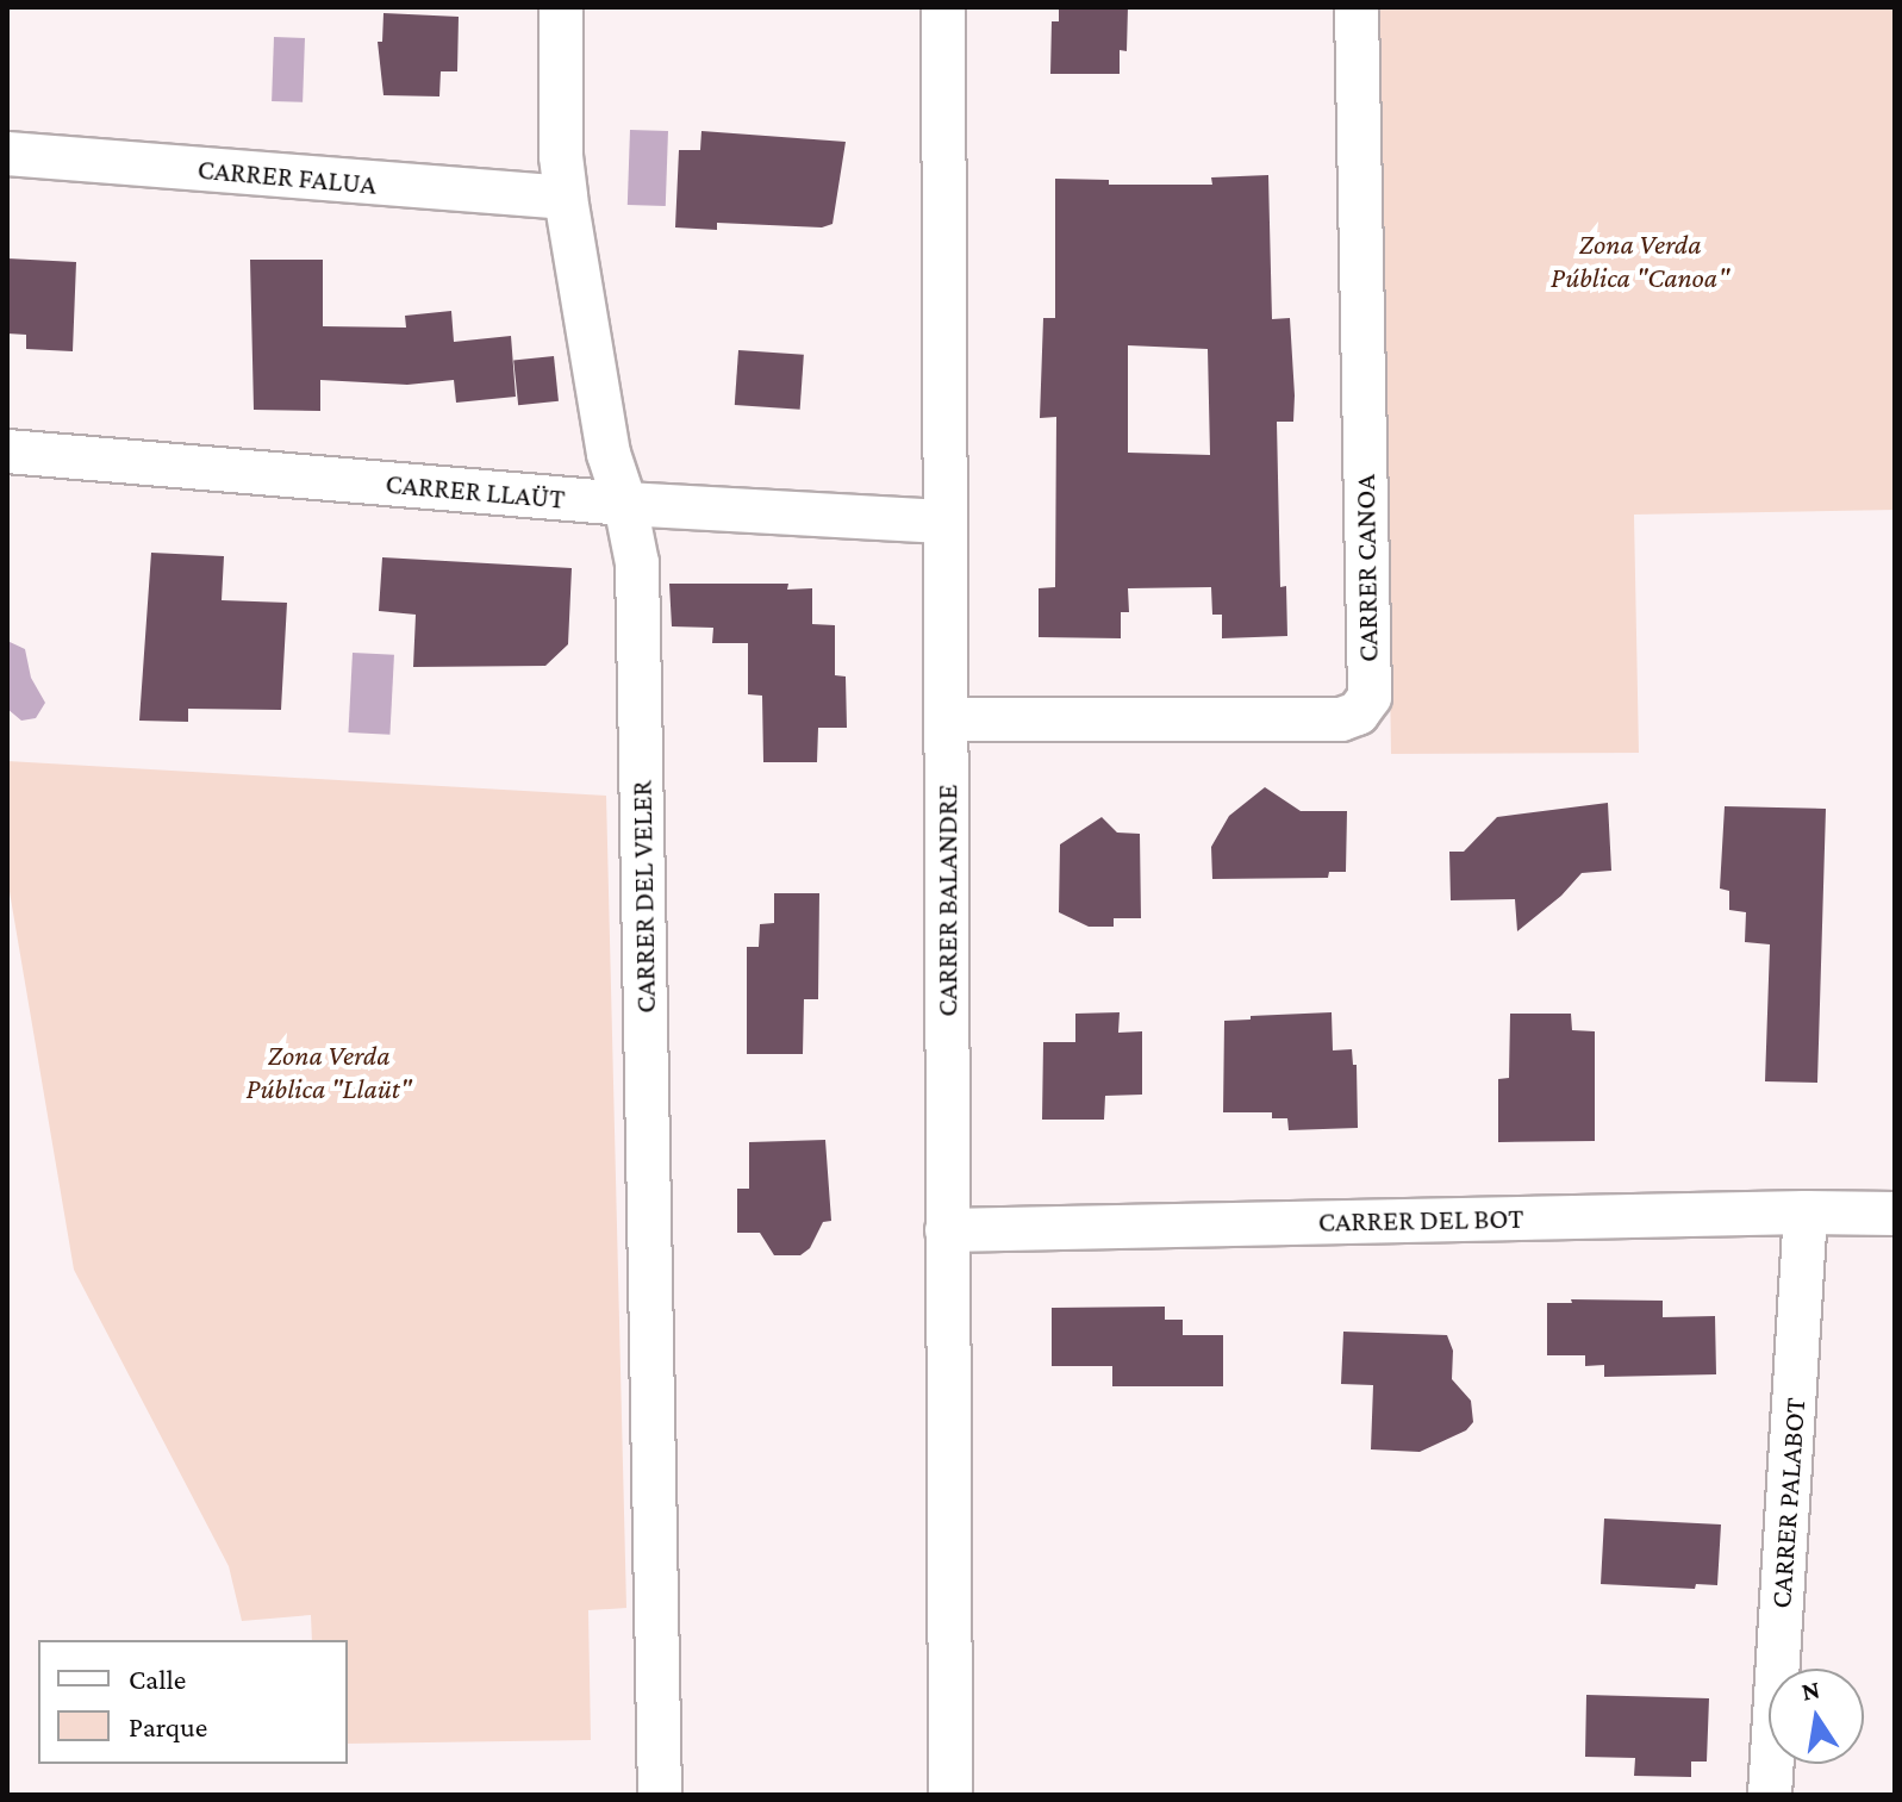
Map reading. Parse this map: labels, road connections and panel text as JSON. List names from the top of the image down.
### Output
{
  "streets": {
    "street": [
      "CARRER FALUA",
      "CARRER LLAÜT",
      "CARRER CANOA",
      "CARRER DEL VELER",
      "CARRER BALANDRE",
      "CARRER DEL BOT",
      "CARRER PALABOT"
    ]
  },
  "crossings": [
    ["CARRER FALUA", "CARRER DEL VELER"],
    ["CARRER LLAÜT", "CARRER DEL VELER"],
    ["CARRER LLAÜT", "CARRER BALANDRE"],
    ["CARRER CANOA", "CARRER BALANDRE"],
    ["CARRER BALANDRE", "CARRER DEL BOT"],
    ["CARRER DEL BOT", "CARRER PALABOT"]
  ],
  "parks": ["Zona Verda Pública \"Canoa\"", "Zona Verda Pública \"Llaüt\""],
  "legend": ["Calle", "Parque"],
  "north": "top"
}
